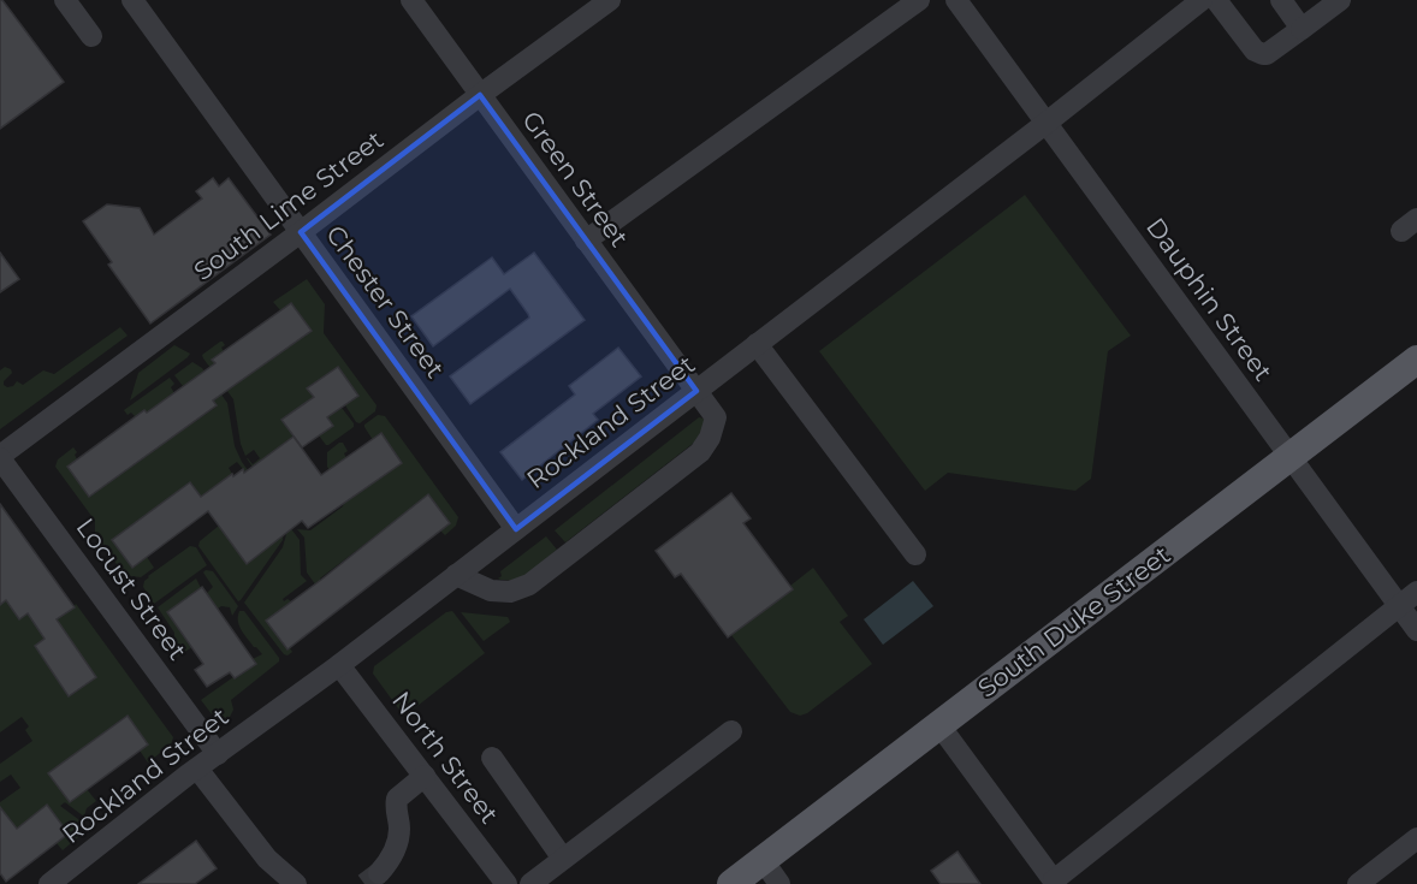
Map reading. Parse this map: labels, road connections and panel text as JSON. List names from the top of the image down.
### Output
{
  "streets": {
    "main road": ["South Duke Street"],
    "street": [
      "Green Street",
      "South Lime Street",
      "Dauphin Street",
      "Chester Street",
      "Rockland Street",
      "Locust Street",
      "North Street"
    ]
  },
  "crossings": [
    ["Green Street", "South Lime Street"],
    ["Green Street", "Rockland Street"],
    ["South Lime Street", "Chester Street"],
    ["South Lime Street", "Locust Street"],
    ["Dauphin Street", "Rockland Street"],
    ["Dauphin Street", "South Duke Street"],
    ["Chester Street", "Rockland Street"],
    ["Rockland Street", "Locust Street"],
    ["Rockland Street", "North Street"]
  ]
}
